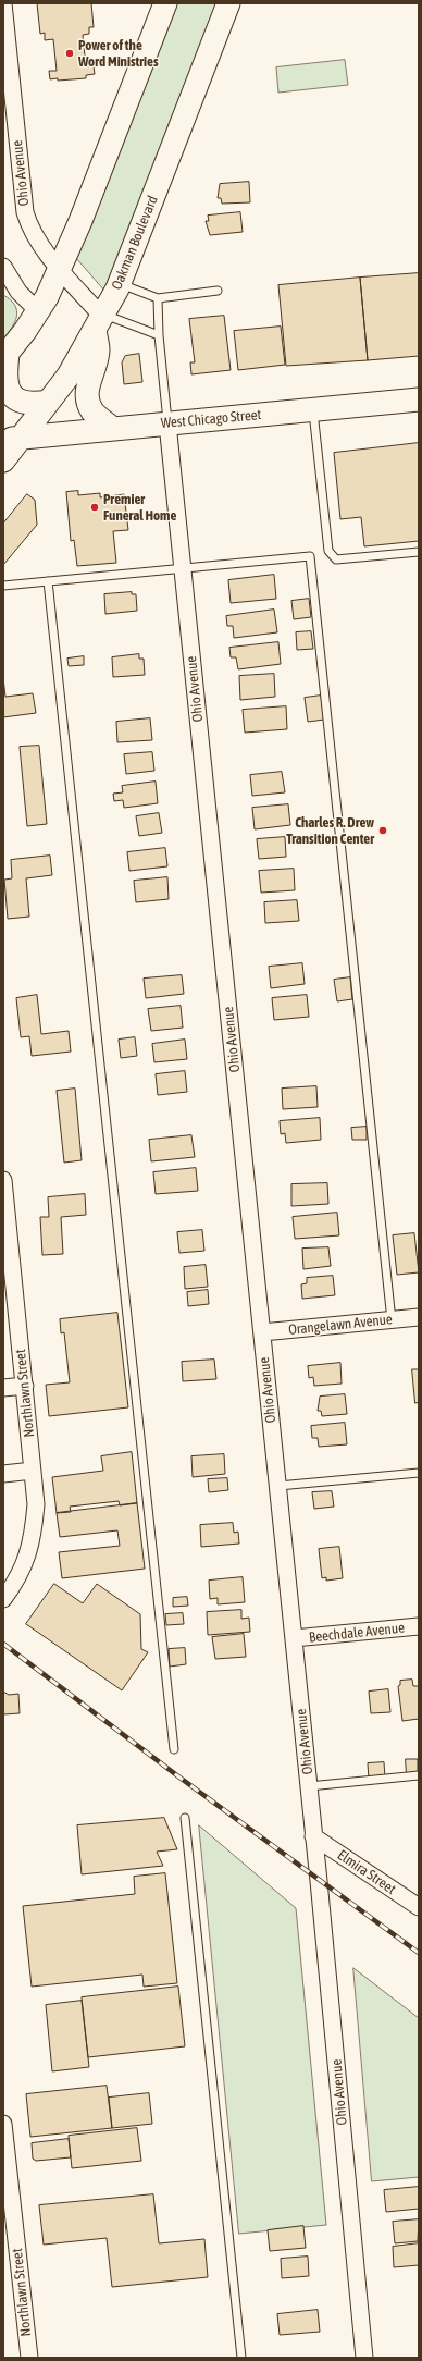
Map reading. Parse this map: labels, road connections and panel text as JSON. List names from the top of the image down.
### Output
{
  "streets": {
    "street": [
      "Ohio Avenue",
      "Oakman Boulevard",
      "West Chicago Street",
      "Orangelawn Avenue",
      "Northlawn Street",
      "Beechdale Avenue",
      "Elmira Street"
    ]
  },
  "crossings": [
    ["Ohio Avenue", "Oakman Boulevard"],
    ["Ohio Avenue", "West Chicago Street"],
    ["Ohio Avenue", "Orangelawn Avenue"],
    ["Ohio Avenue", "Beechdale Avenue"],
    ["Ohio Avenue", "Elmira Street"],
    ["Oakman Boulevard", "West Chicago Street"]
  ],
  "places": ["Power of the Word Ministries", "Premier Funeral Home", "Charles R. Drew Transition Center"]
}
